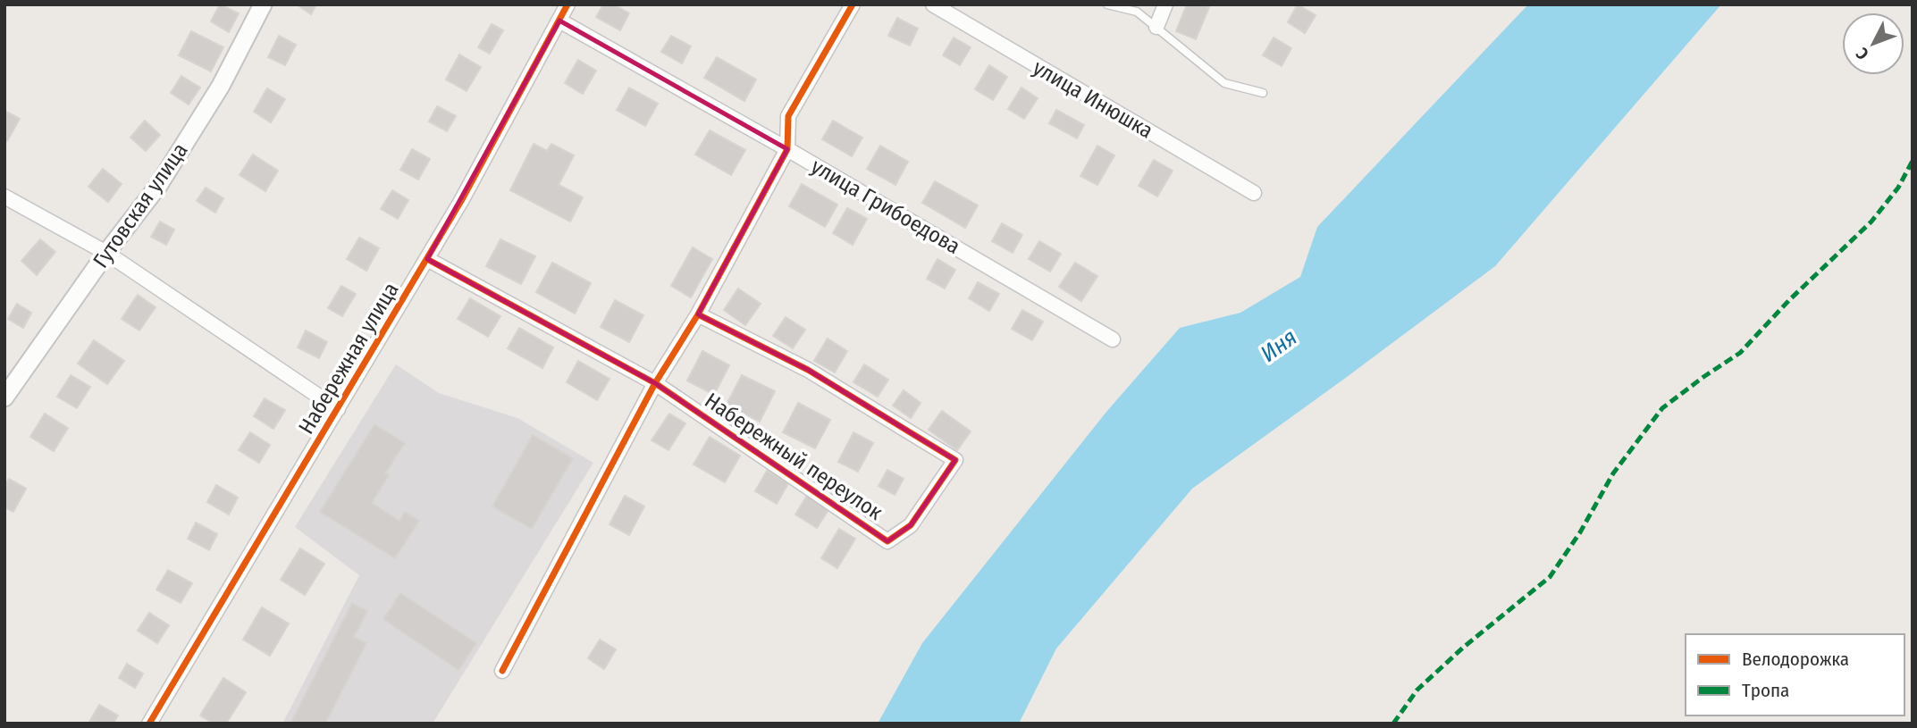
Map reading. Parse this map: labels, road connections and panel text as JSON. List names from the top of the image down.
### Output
{
  "streets": {
    "street": [
      "улица Инюшка",
      "Гутовская улица",
      "улица Грибоедова",
      "Набережная улица",
      "Набережный переулок"
    ]
  },
  "crossings": [
    ["улица Грибоедова", "Набережная улица"],
    ["Набережная улица", "Набережный переулок"]
  ],
  "water": ["Иня"],
  "legend": ["Велодорожка", "Тропа"],
  "north": "bottom left"
}
